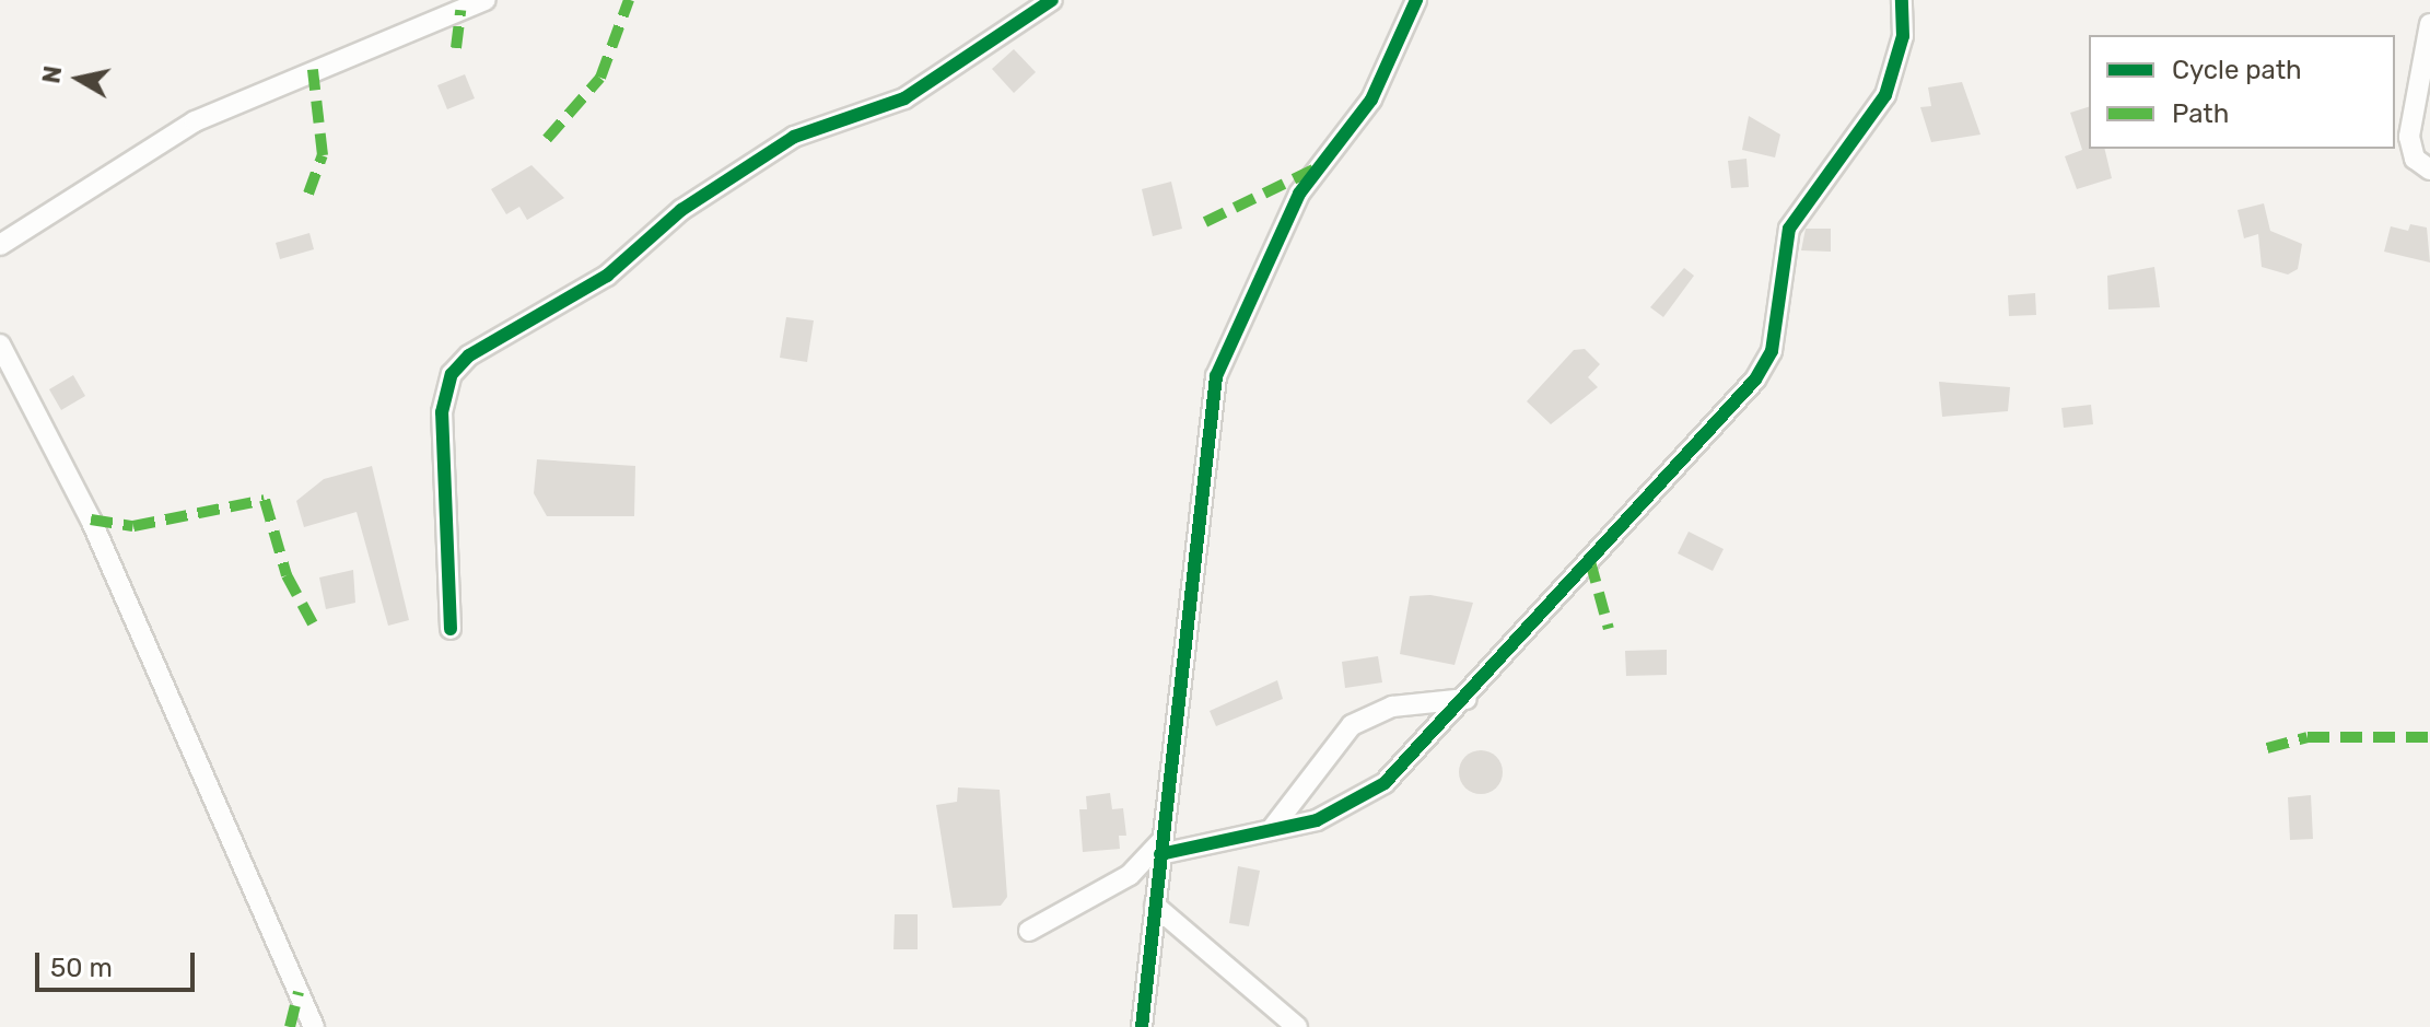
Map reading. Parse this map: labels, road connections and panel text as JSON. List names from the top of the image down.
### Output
{
  "legend": ["Cycle path", "Path"],
  "scale_bar": "50 m",
  "north": "left"
}
